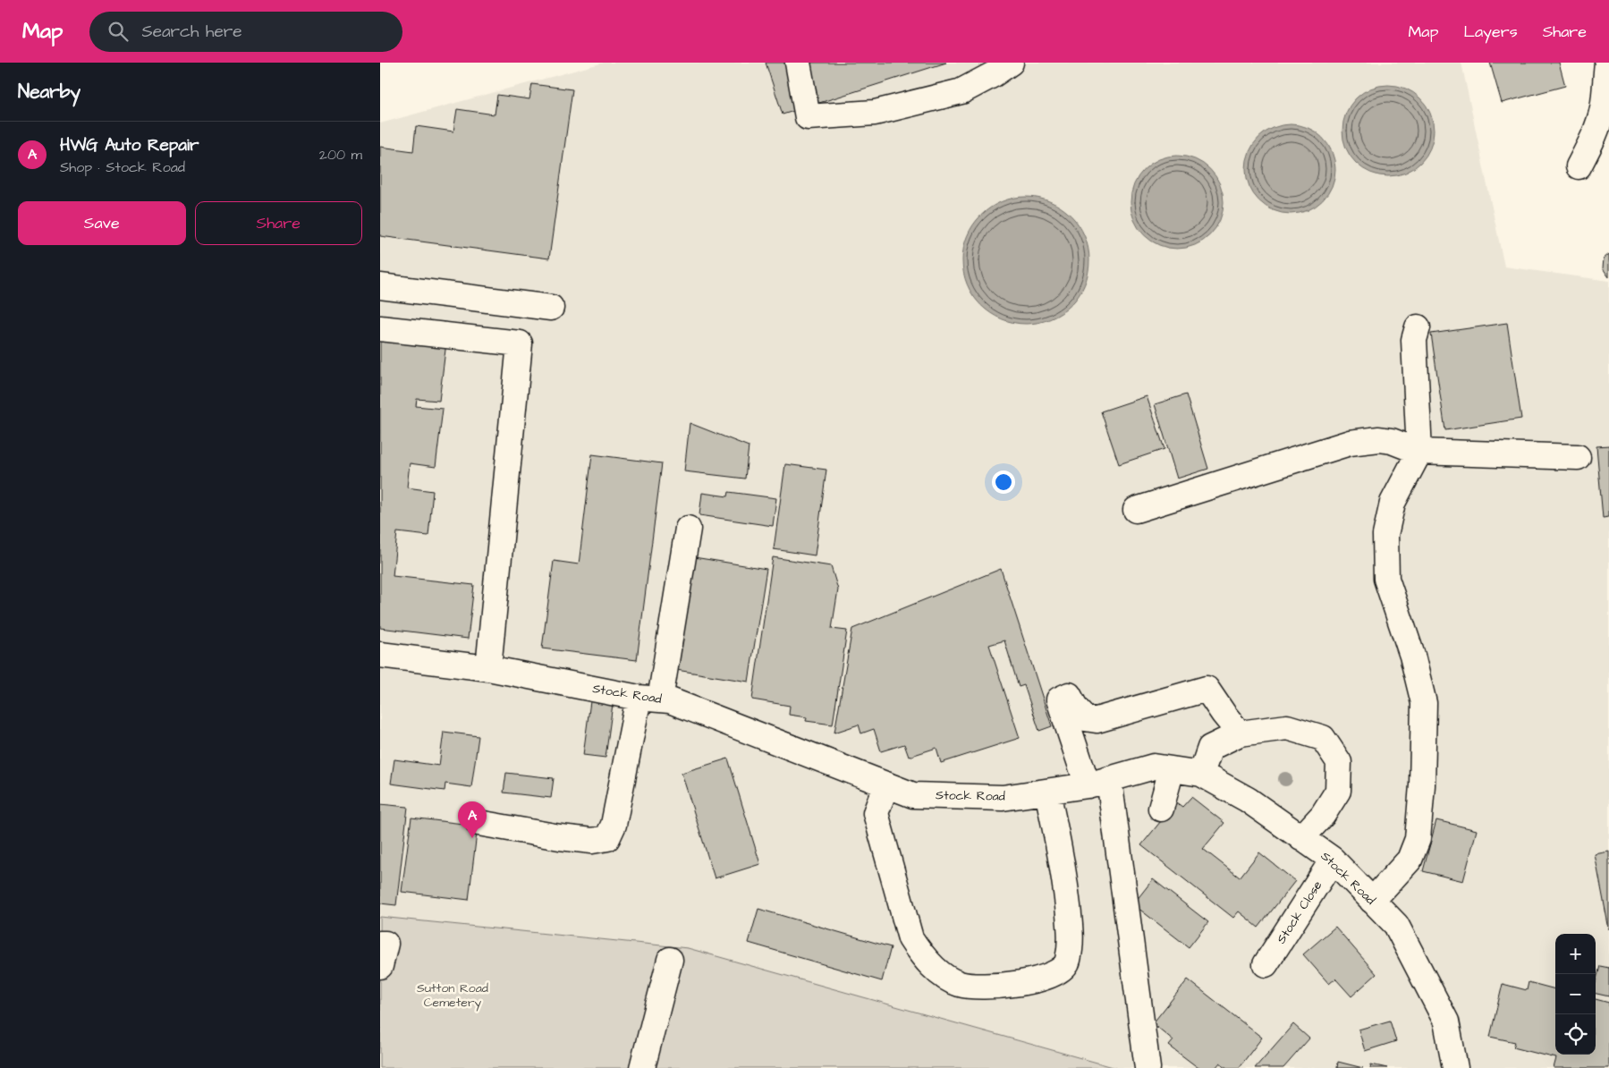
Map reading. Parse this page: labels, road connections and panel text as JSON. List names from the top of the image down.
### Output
{
  "streets": {
    "street": ["Stock Road", "Stock Close"]
  },
  "crossings": [
    ["Stock Road", "Stock Close"]
  ],
  "parks": ["Sutton Road Cemetery"],
  "page": {
    "header": "Map",
    "search": "Search here",
    "nav": ["Map", "Layers", "Share"],
    "heading": "Nearby",
    "list": [
      {
        "mark": "A",
        "name": "HWG Auto Repair",
        "note": "Shop · Stock Road",
        "value": "200 m"
      }
    ],
    "buttons": ["Save", "Share"],
    "pins": "A",
    "map_buttons": ["+", "−"]
  }
}
